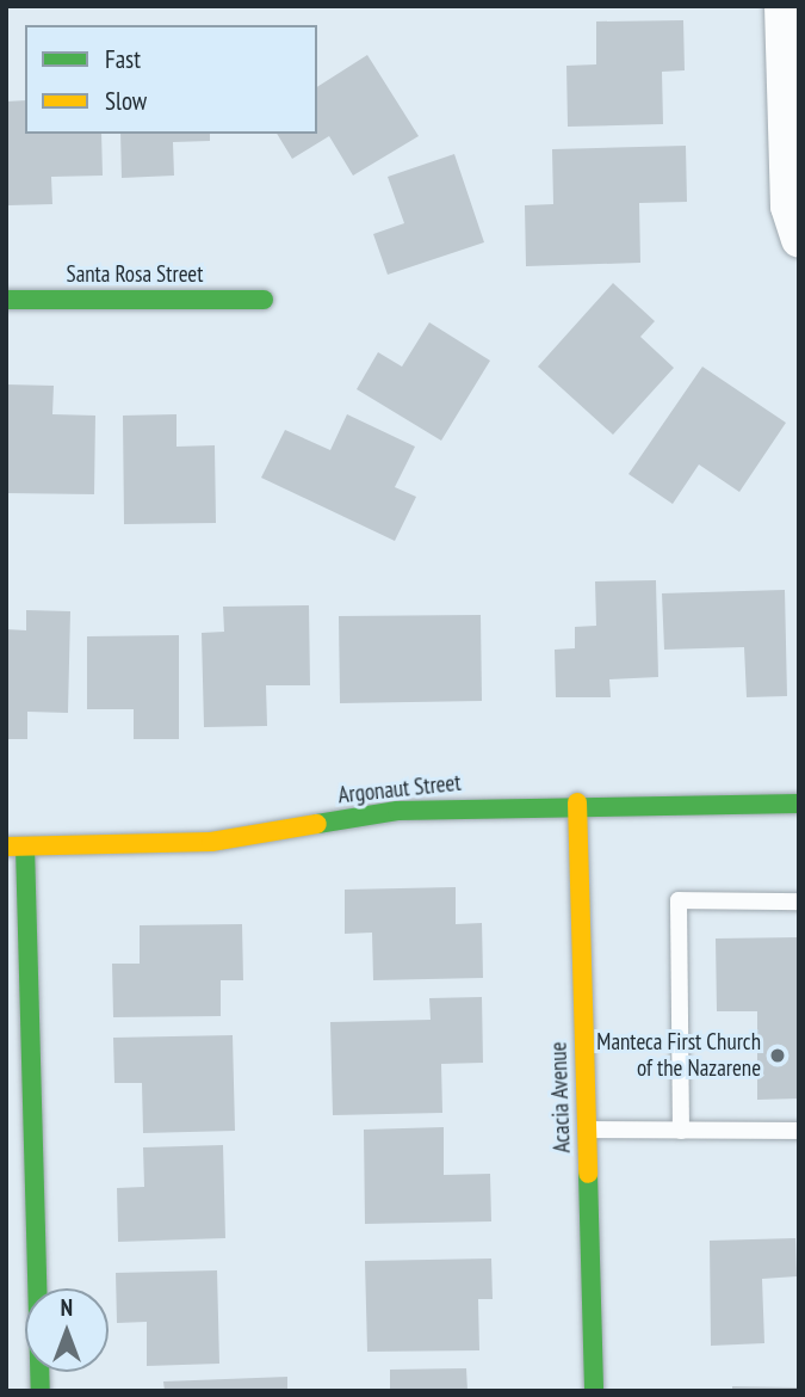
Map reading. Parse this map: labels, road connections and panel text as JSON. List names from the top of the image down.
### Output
{
  "streets": {
    "street": ["Santa Rosa Street", "Argonaut Street", "Acacia Avenue"]
  },
  "crossings": [
    ["Argonaut Street", "Acacia Avenue"]
  ],
  "places": ["Manteca First Church of the Nazarene"],
  "legend": ["Fast", "Slow"],
  "north": "top"
}
